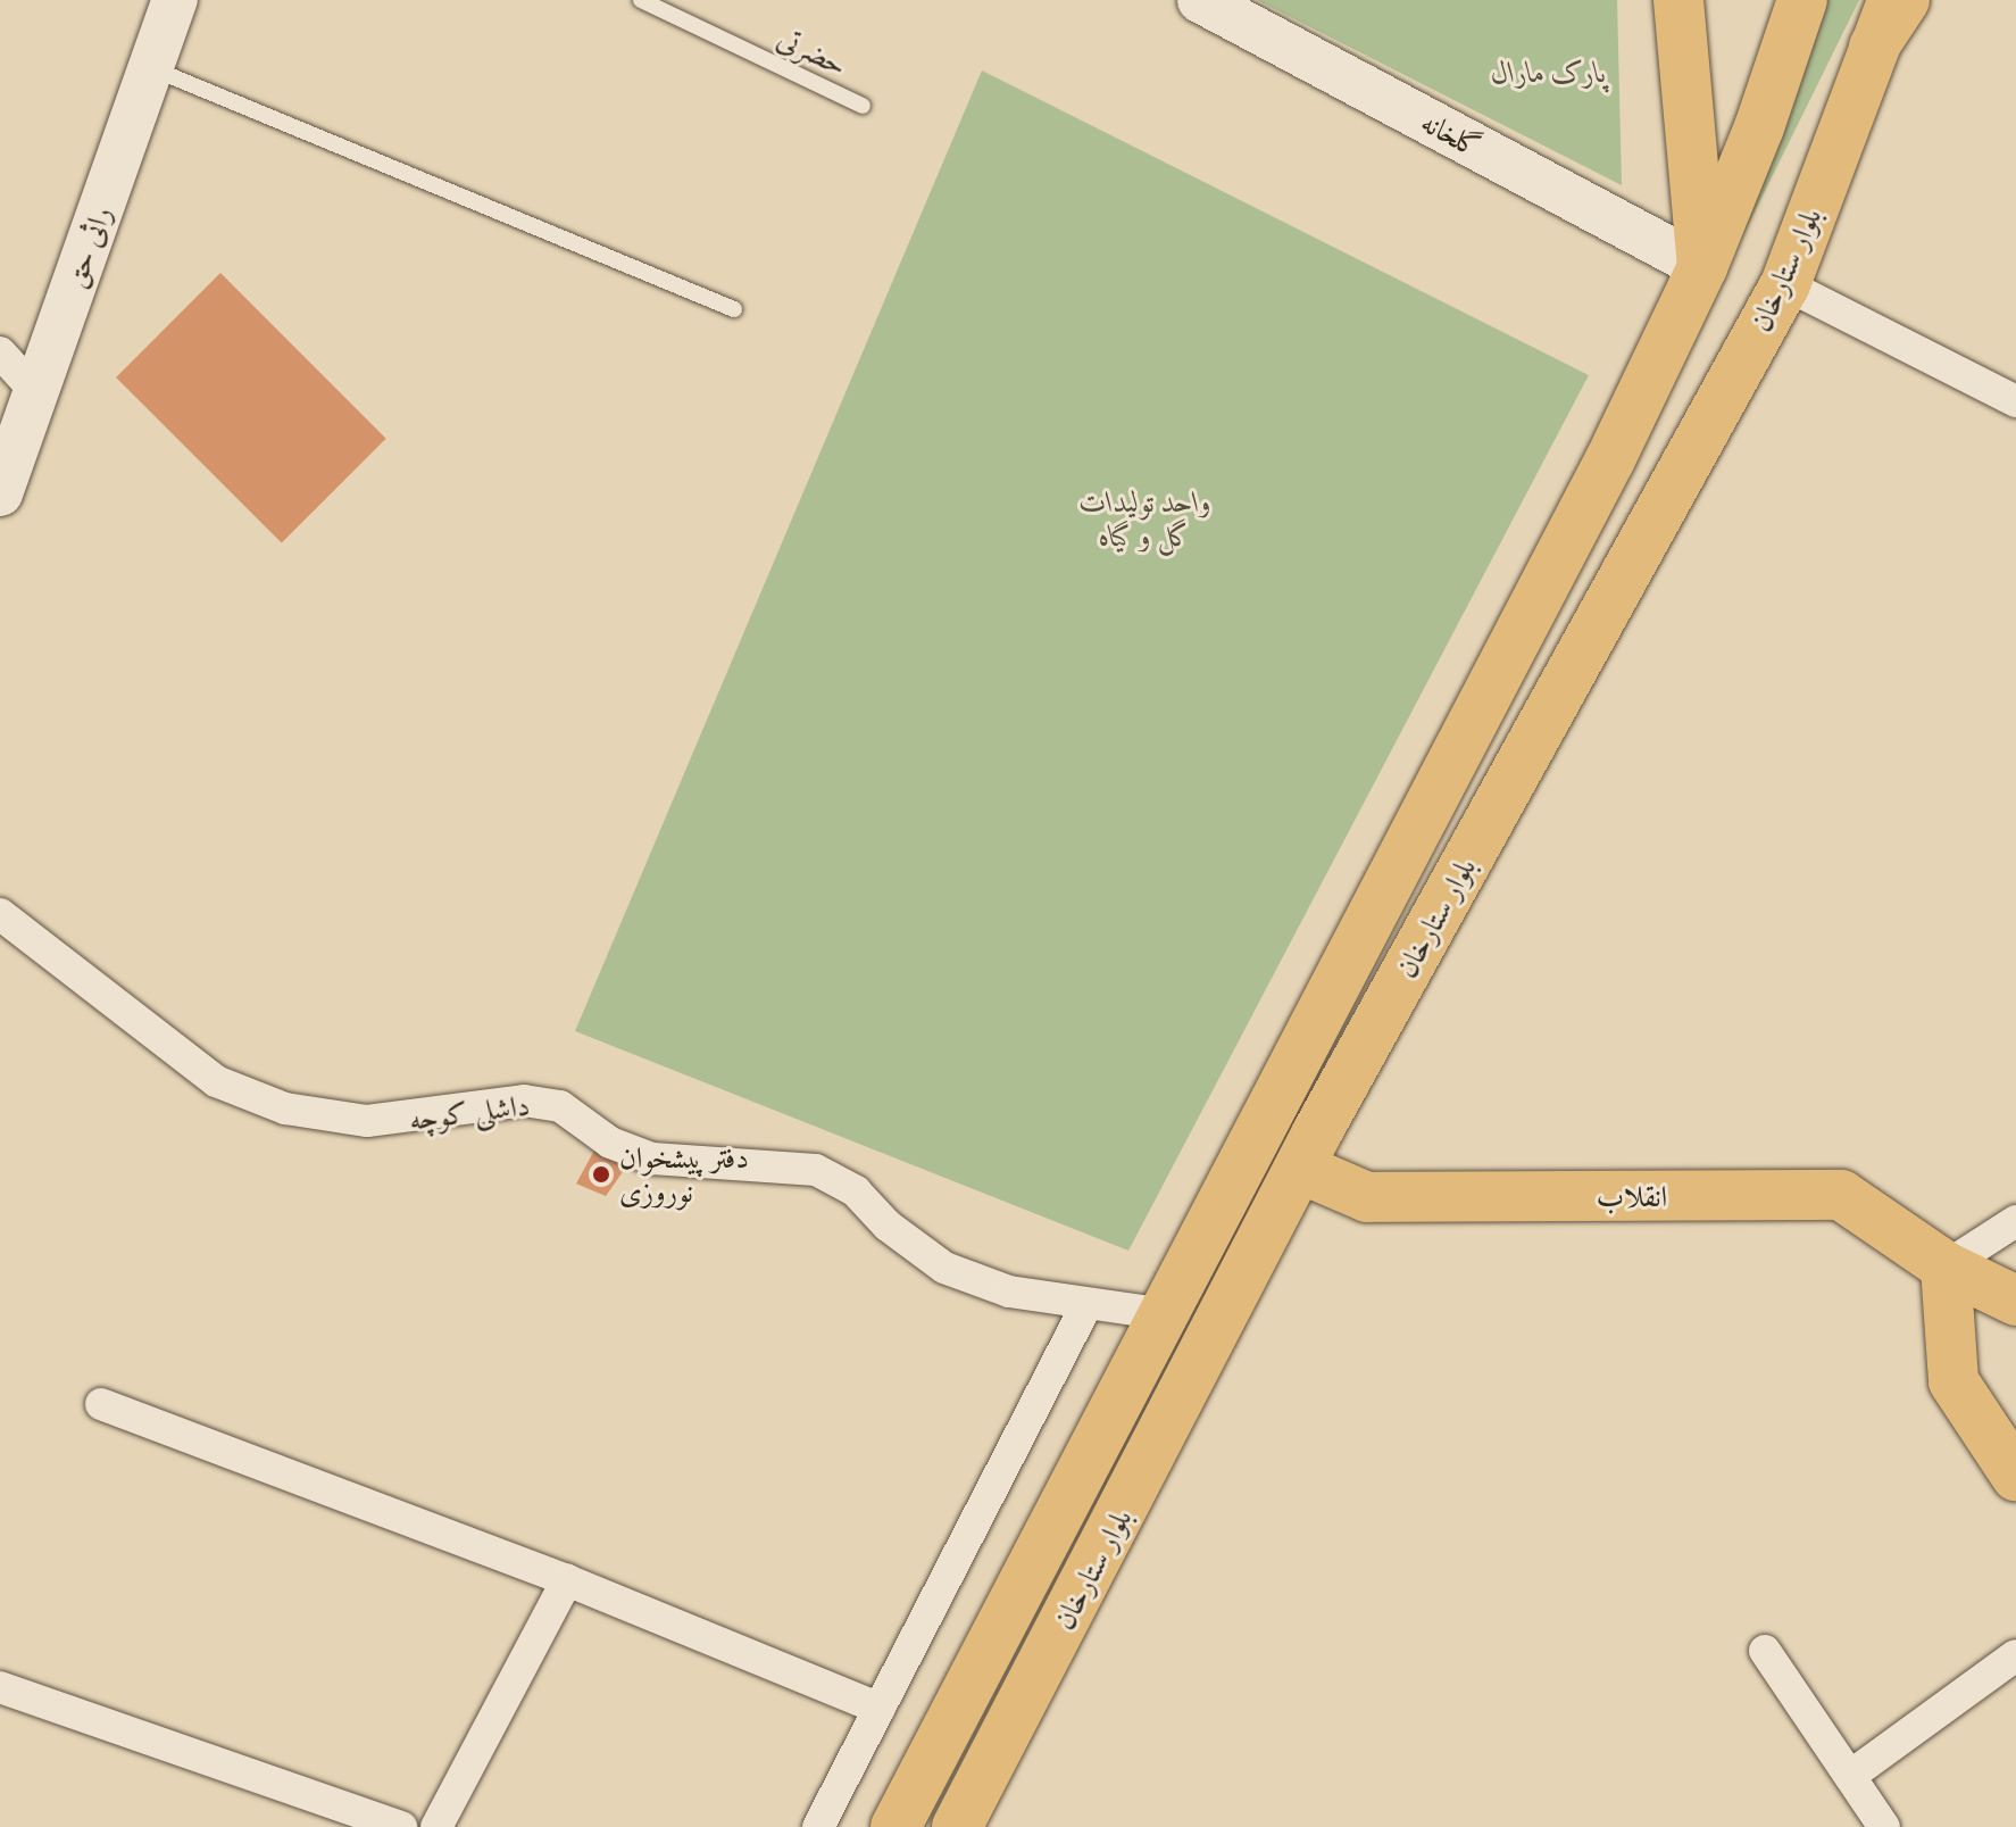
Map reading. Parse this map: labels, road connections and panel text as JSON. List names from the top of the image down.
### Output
{
  "streets": {
    "main road": [
      "گلخانه",
      "راثی حق",
      "بلوار ستارخان",
      "انقلاب"
    ],
    "street": ["داشلی کوچه"],
    "lane": ["حضرتی"]
  },
  "crossings": [
    ["گلخانه", "بلوار ستارخان"],
    ["بلوار ستارخان", "داشلی کوچه"],
    ["بلوار ستارخان", "انقلاب"]
  ],
  "parks": ["پارک مارال", "واحد تولیدات گل و گیاه"],
  "places": ["دفتر پیشخوان نوروزی"]
}
